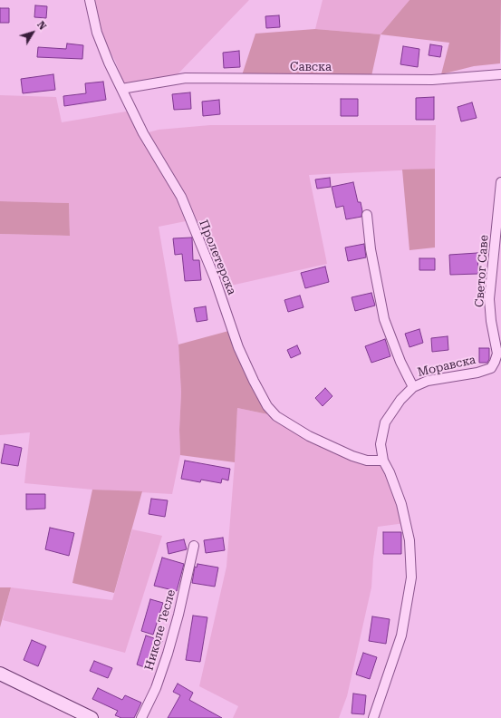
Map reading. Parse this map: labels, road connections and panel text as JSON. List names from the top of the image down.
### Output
{
  "streets": {
    "street": [
      "Савска",
      "Пролетерска",
      "Светог Саве",
      "Моравска",
      "Николе Тесле"
    ]
  },
  "crossings": [
    ["Савска", "Пролетерска"],
    ["Пролетерска", "Моравска"],
    ["Светог Саве", "Моравска"]
  ],
  "north": "top right"
}
